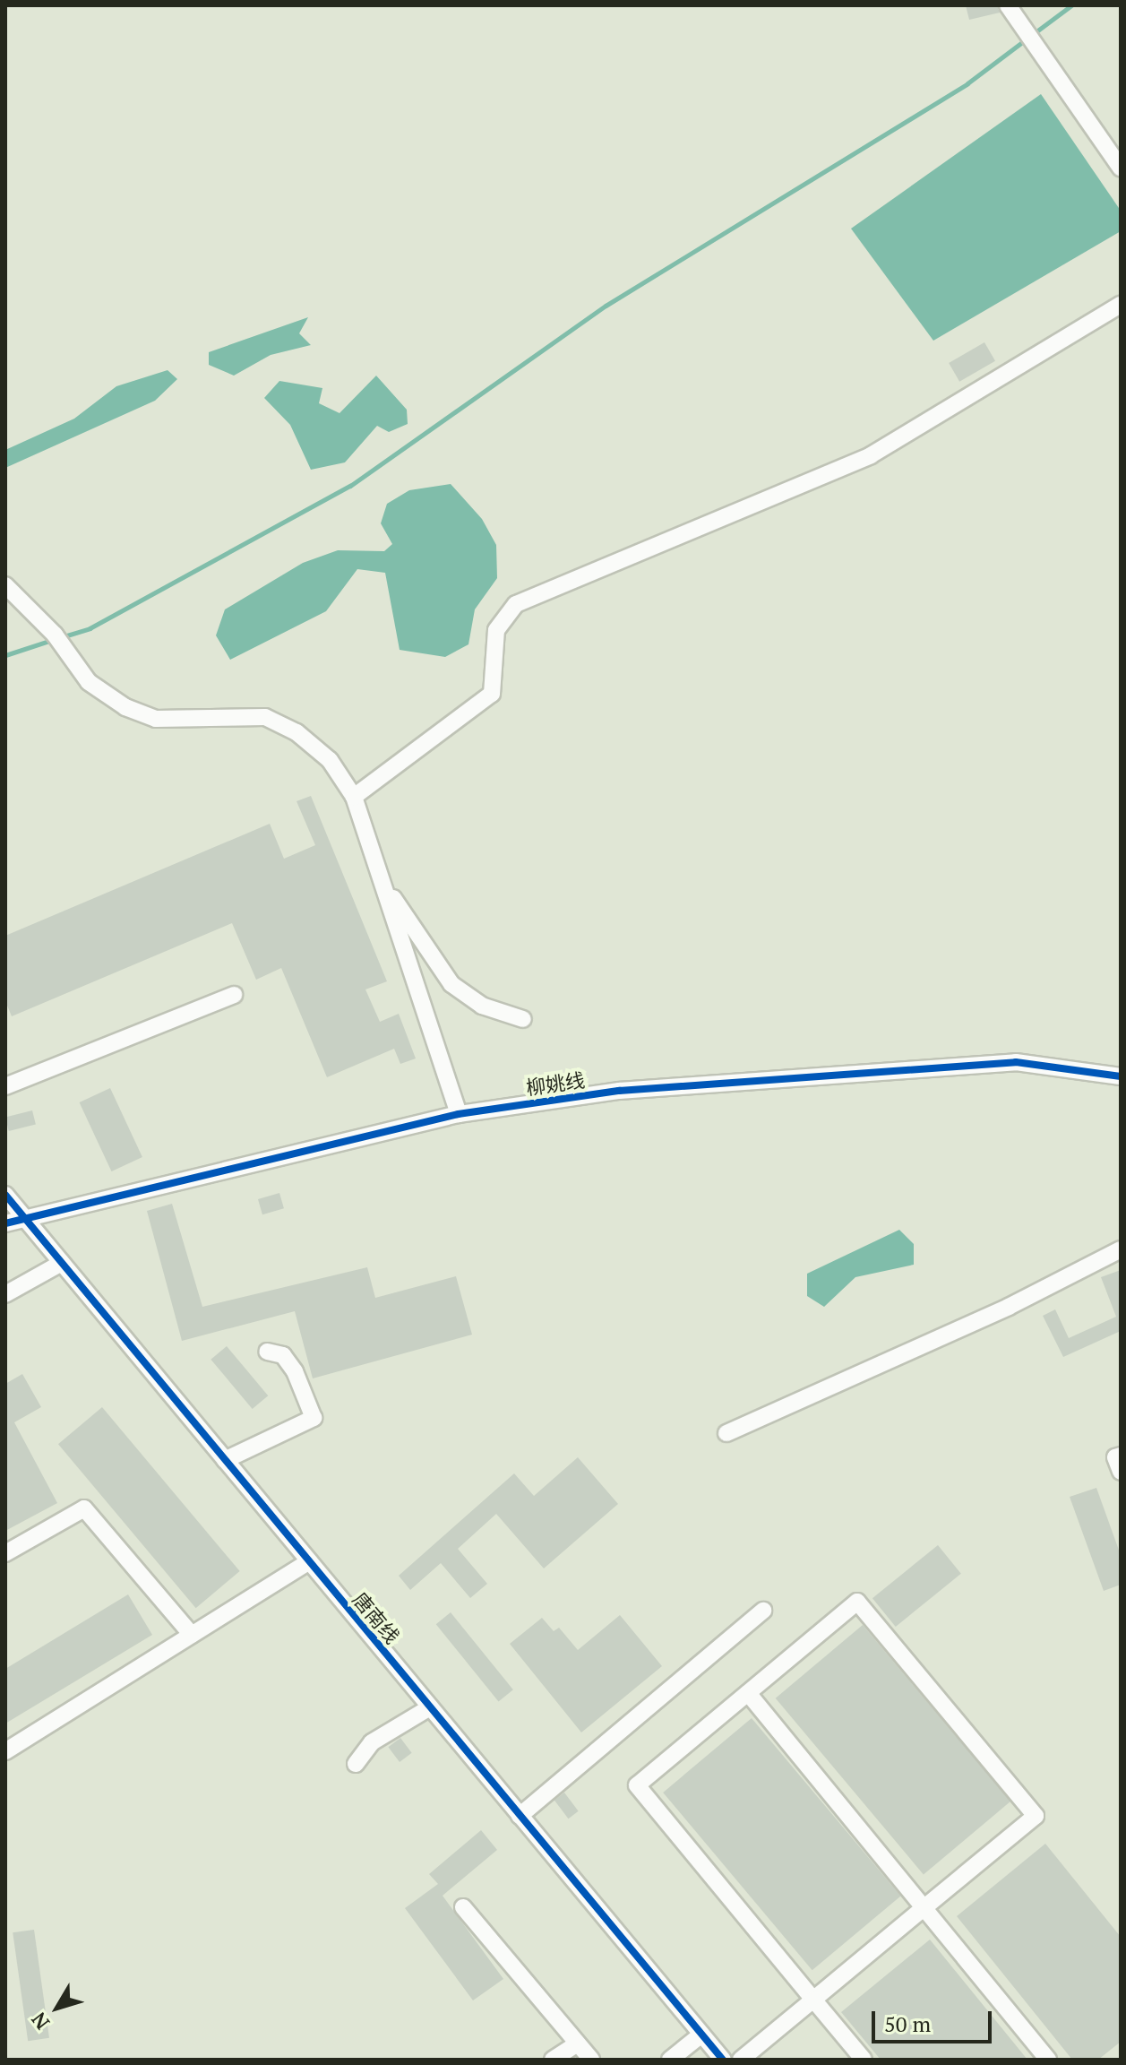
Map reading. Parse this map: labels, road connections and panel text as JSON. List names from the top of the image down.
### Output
{
  "streets": {
    "street": ["柳姚线", "唐南线"]
  },
  "crossings": [
    ["柳姚线", "唐南线"]
  ],
  "scale_bar": "50 m",
  "north": "bottom left"
}
